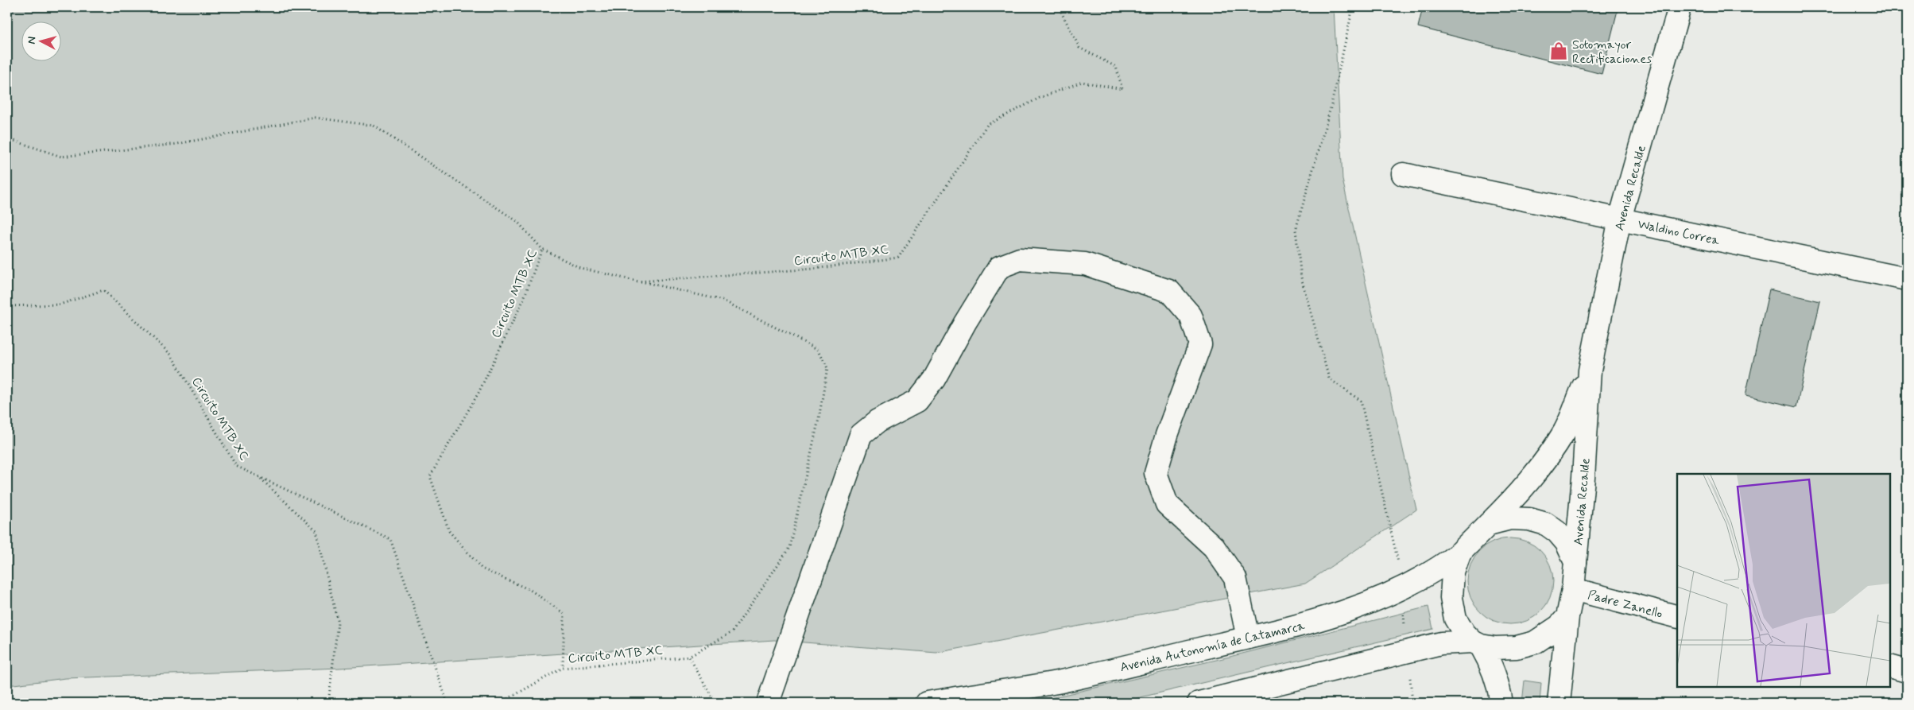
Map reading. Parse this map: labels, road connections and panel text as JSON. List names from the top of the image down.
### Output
{
  "streets": {
    "street": [
      "Avenida Recalde",
      "Waldino Correa",
      "Padre Zanello",
      "Avenida Autonomía de Catamarca"
    ],
    "path": ["Circuito MTB XC"]
  },
  "crossings": [
    ["Avenida Recalde", "Waldino Correa"],
    ["Avenida Recalde", "Padre Zanello"],
    ["Avenida Recalde", "Avenida Autonomía de Catamarca"],
    ["Padre Zanello", "Avenida Autonomía de Catamarca"]
  ],
  "places": {
    "shop": ["Sotomayor Rectificaciones"]
  },
  "north": "left"
}
